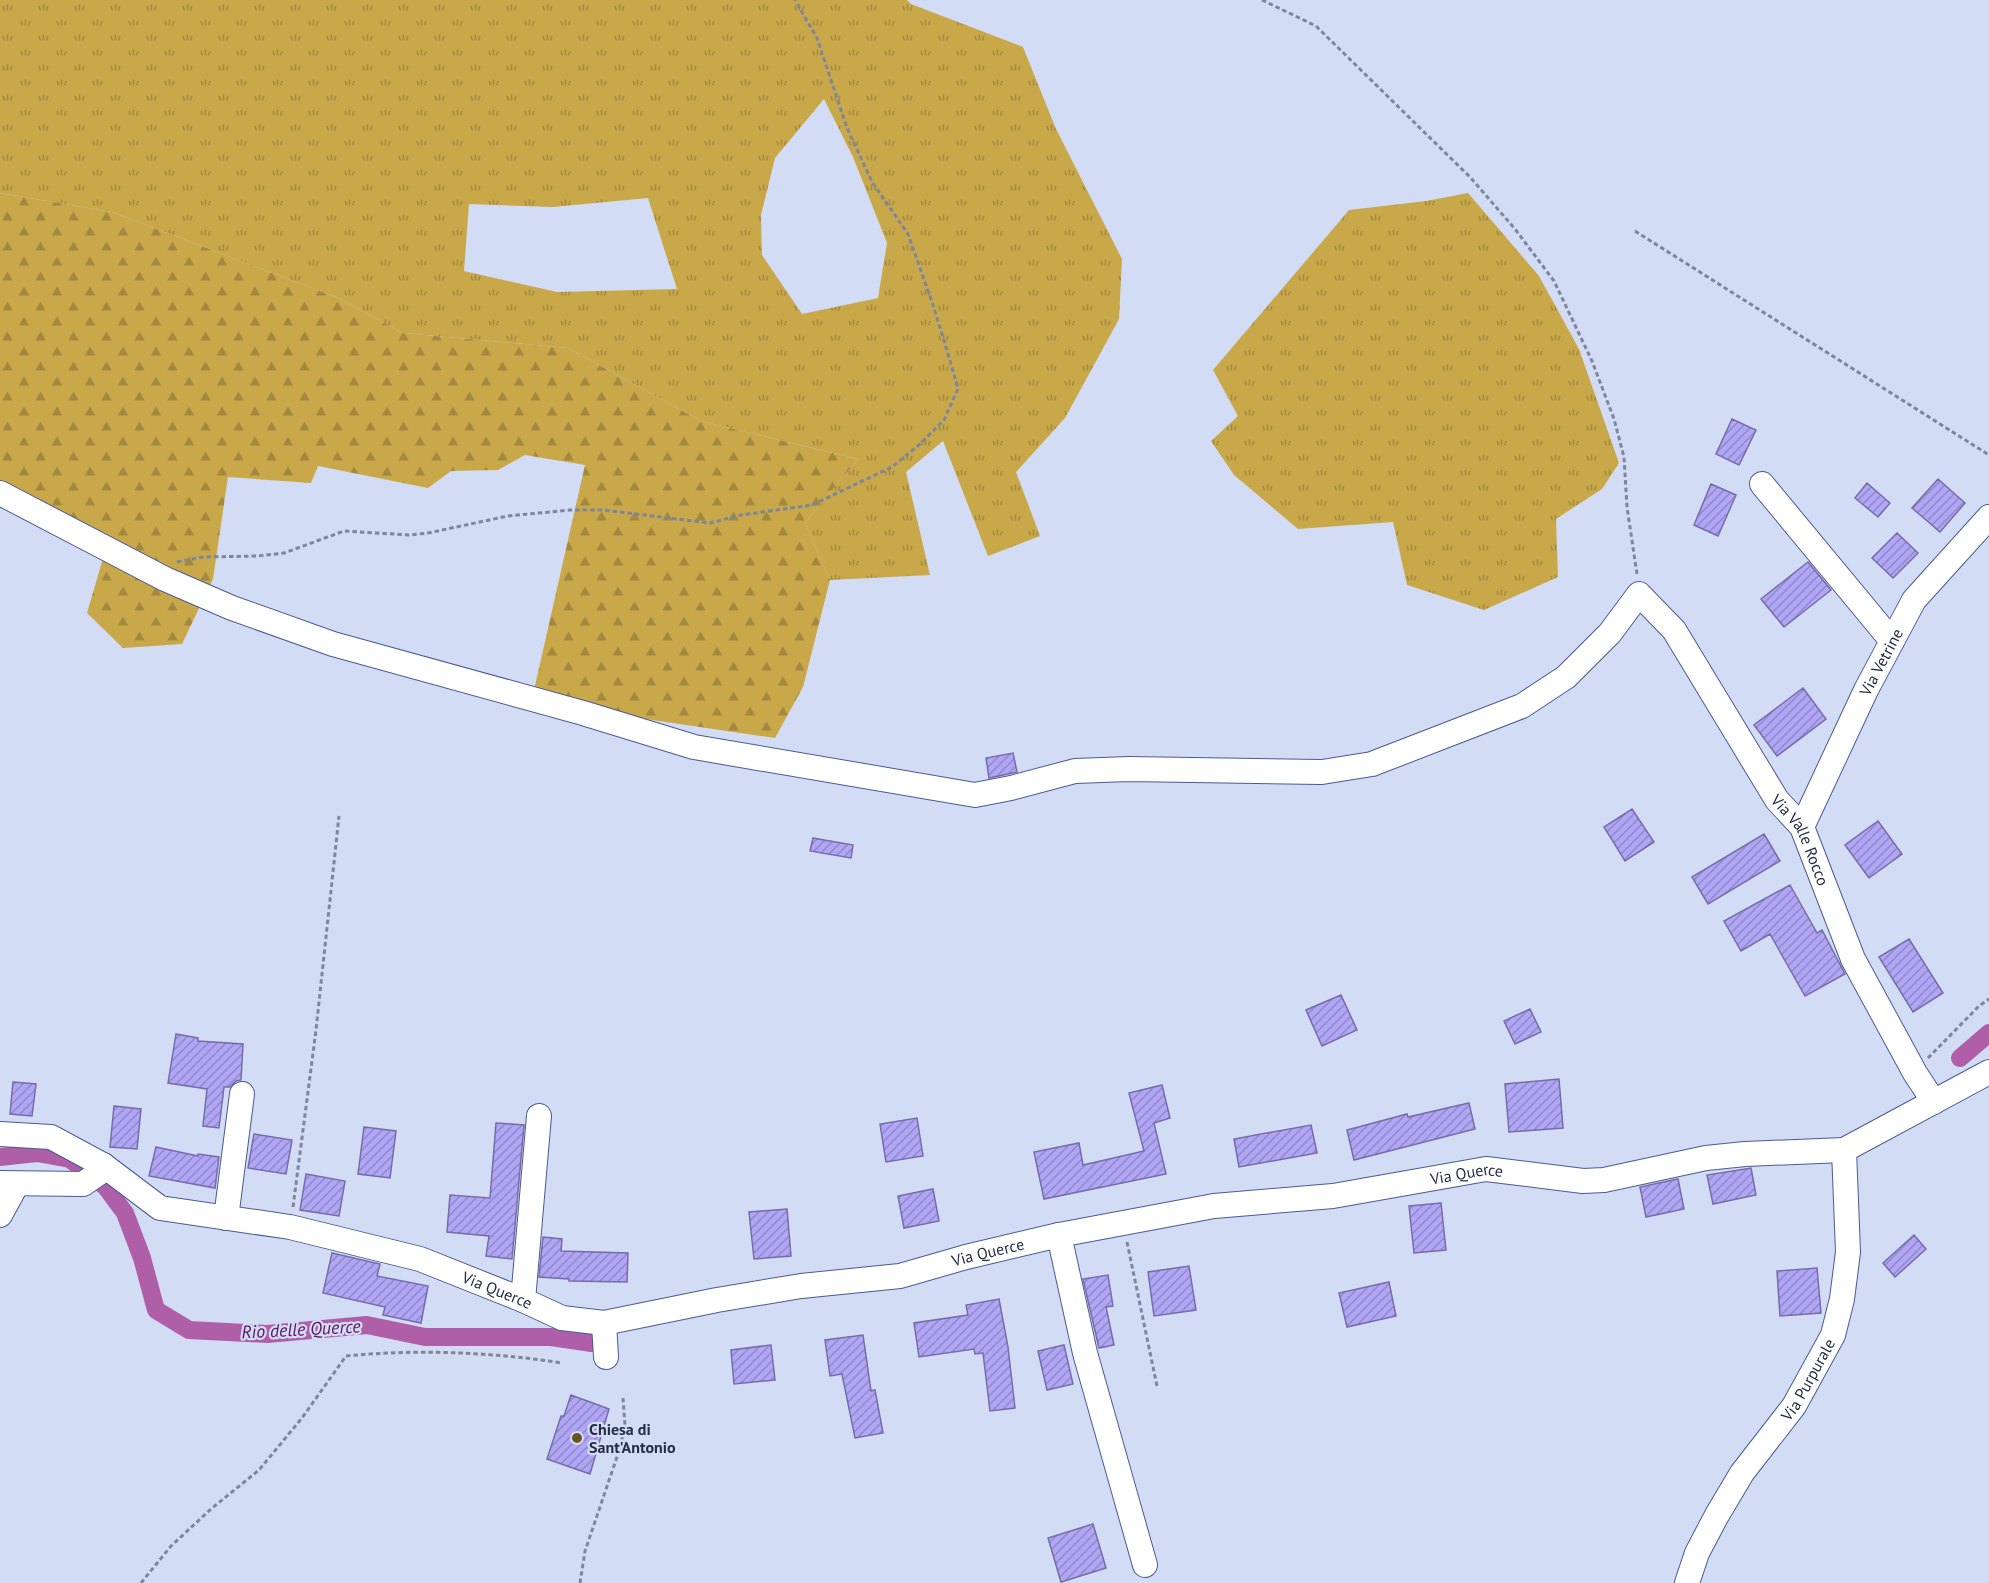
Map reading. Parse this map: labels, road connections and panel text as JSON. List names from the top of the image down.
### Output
{
  "streets": {
    "street": [
      "Via Vetrine",
      "Via Valle Rocco",
      "Via Querce",
      "Via Purpurale"
    ]
  },
  "crossings": [
    ["Via Vetrine", "Via Valle Rocco"],
    ["Via Valle Rocco", "Via Querce"],
    ["Via Querce", "Via Purpurale"]
  ],
  "water": ["Rio delle Querce"],
  "places": ["Chiesa di Sant'Antonio"]
}
